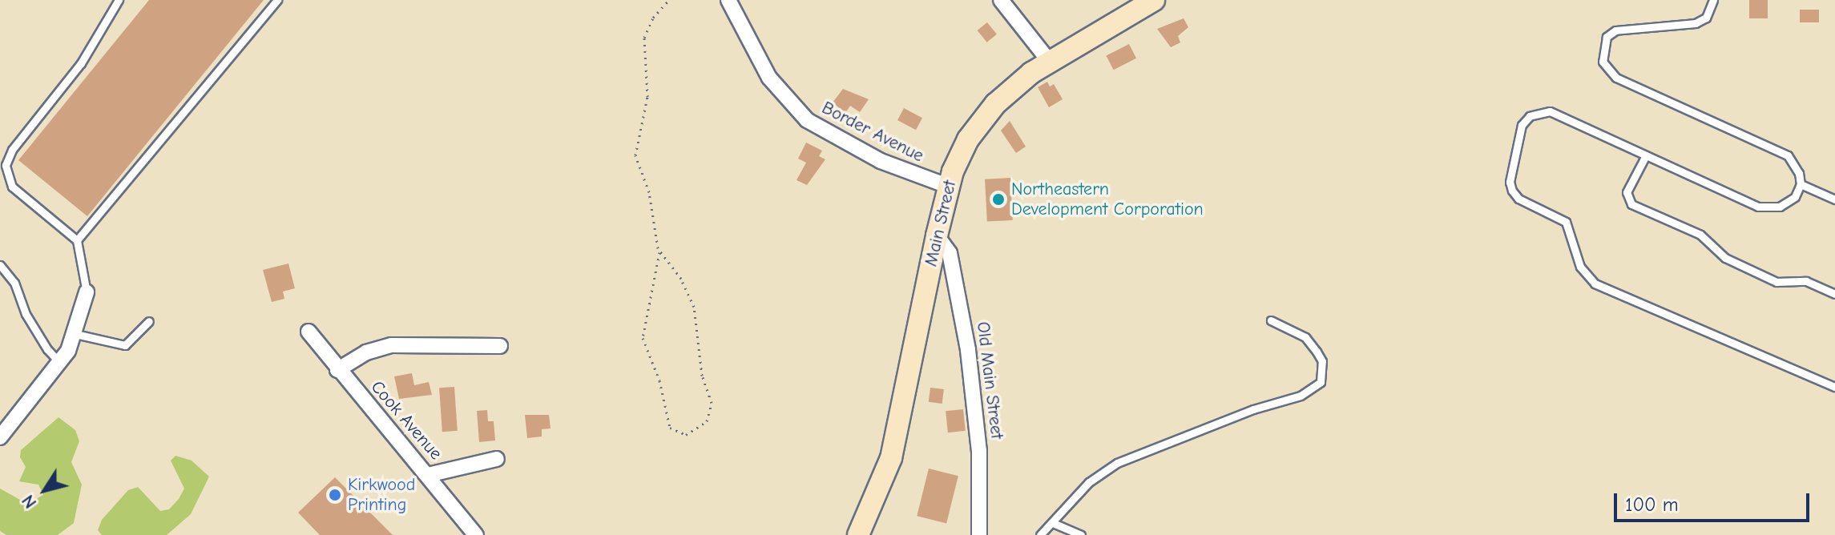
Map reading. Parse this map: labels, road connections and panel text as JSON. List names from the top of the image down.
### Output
{
  "streets": {
    "main road": ["Main Street"],
    "street": ["Border Avenue", "Old Main Street", "Cook Avenue"]
  },
  "crossings": [
    ["Border Avenue", "Main Street"],
    ["Main Street", "Old Main Street"]
  ],
  "places": ["Northeastern Development Corporation", "Kirkwood Printing"],
  "scale_bar": "100 m",
  "north": "bottom left"
}
